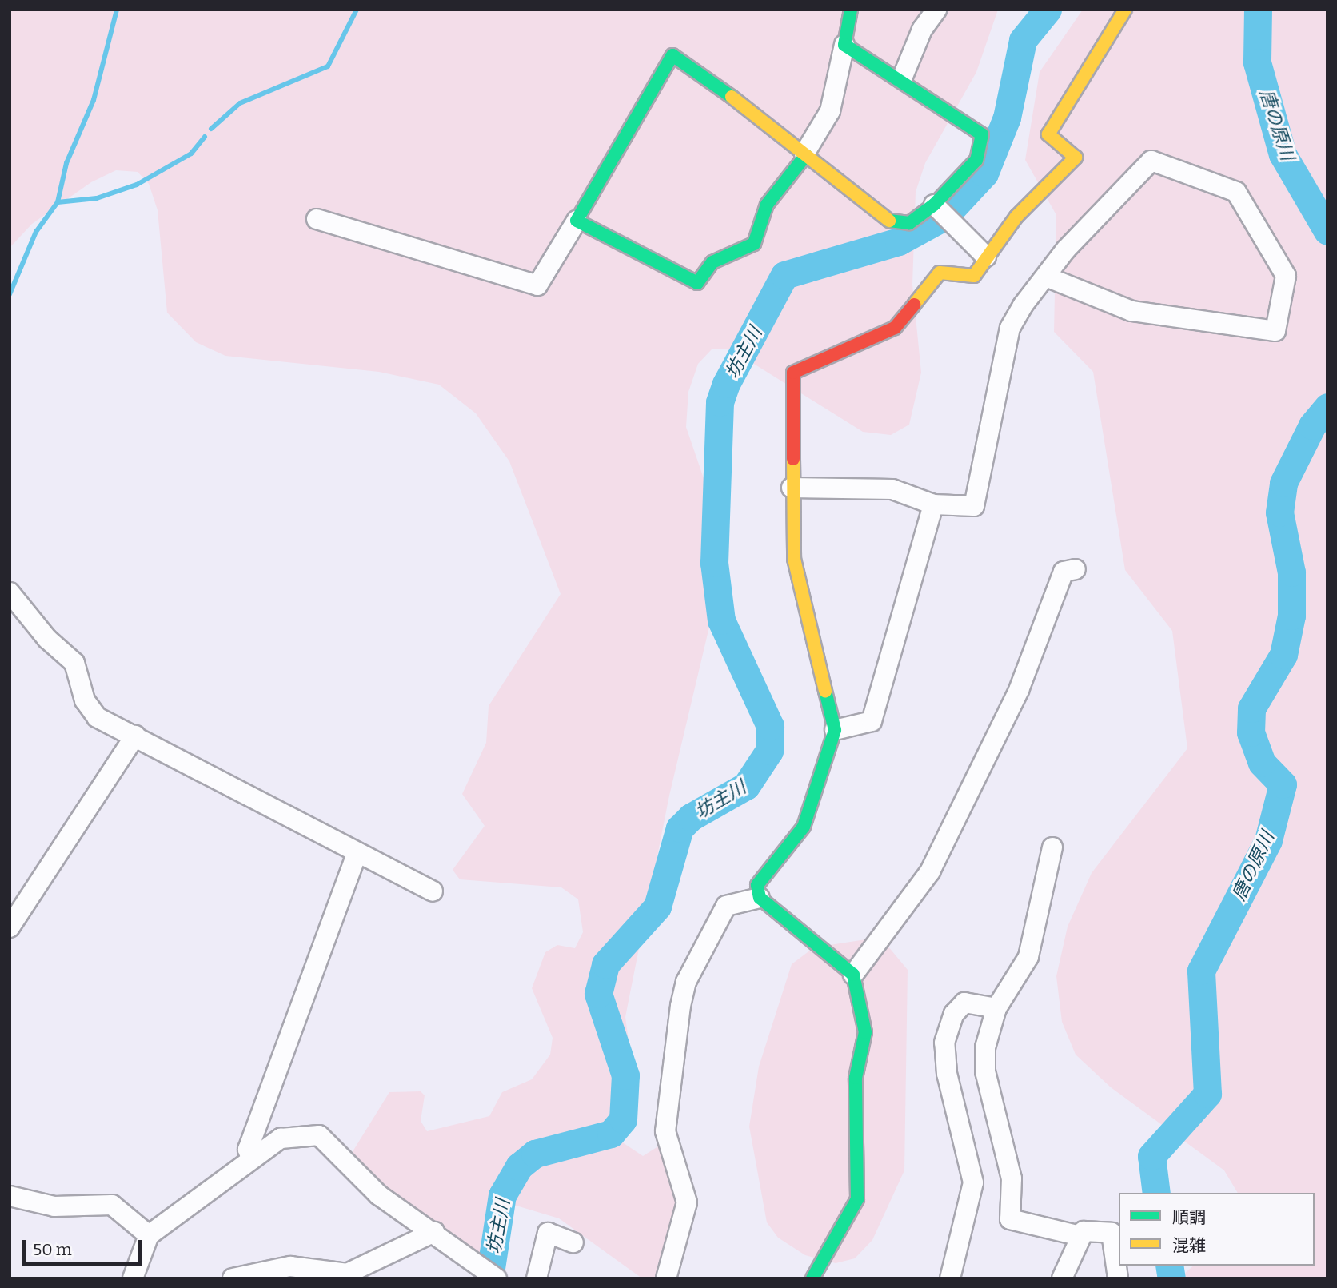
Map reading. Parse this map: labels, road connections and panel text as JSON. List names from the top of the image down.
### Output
{
  "water": ["唐の原川", "坊主川"],
  "legend": ["順調", "混雑"],
  "scale_bar": "50 m"
}
